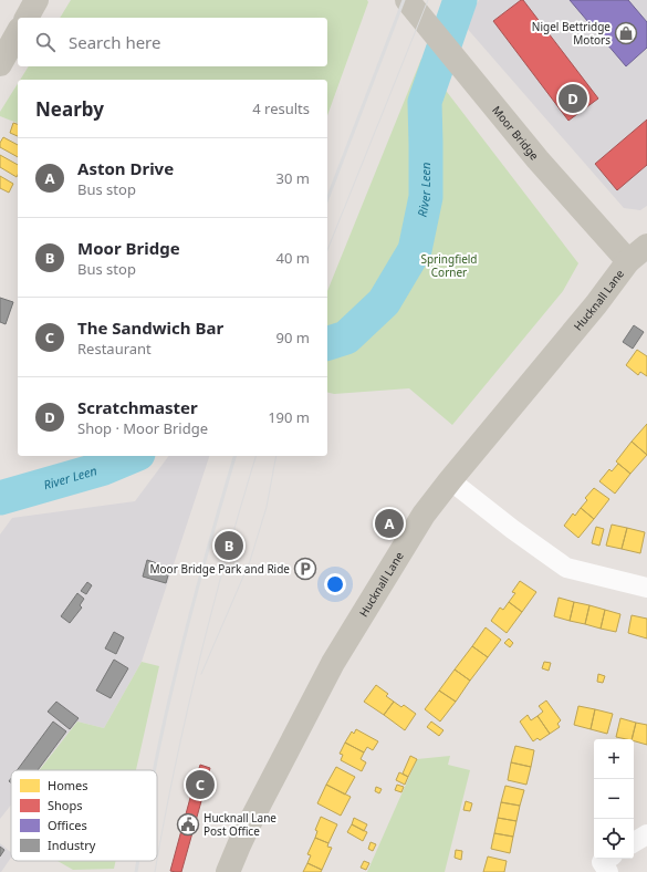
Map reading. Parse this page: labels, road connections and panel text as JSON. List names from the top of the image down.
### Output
{
  "streets": {
    "main road": ["Moor Bridge", "Hucknall Lane"]
  },
  "crossings": [
    ["Moor Bridge", "Hucknall Lane"]
  ],
  "water": ["River Leen"],
  "parks": ["Springfield Corner"],
  "places": {
    "shop": ["Nigel Bettridge Motors"],
    "parking": ["Moor Bridge Park and Ride"],
    "public building": ["Hucknall Lane Post Office"]
  },
  "legend": [
    "Homes",
    "Shops",
    "Offices",
    "Industry"
  ],
  "page": {
    "search": "Search here",
    "heading": ["Nearby", "4 results"],
    "pins": [
      "D",
      "A",
      "B",
      "C"
    ],
    "list": [
      {
        "mark": "A",
        "name": "Aston Drive",
        "note": "Bus stop",
        "value": "30 m"
      },
      {
        "mark": "B",
        "name": "Moor Bridge",
        "note": "Bus stop",
        "value": "40 m"
      },
      {
        "mark": "C",
        "name": "The Sandwich Bar",
        "note": "Restaurant",
        "value": "90 m"
      },
      {
        "mark": "D",
        "name": "Scratchmaster",
        "note": "Shop · Moor Bridge",
        "value": "190 m"
      }
    ],
    "map_buttons": ["+", "−"]
  }
}
